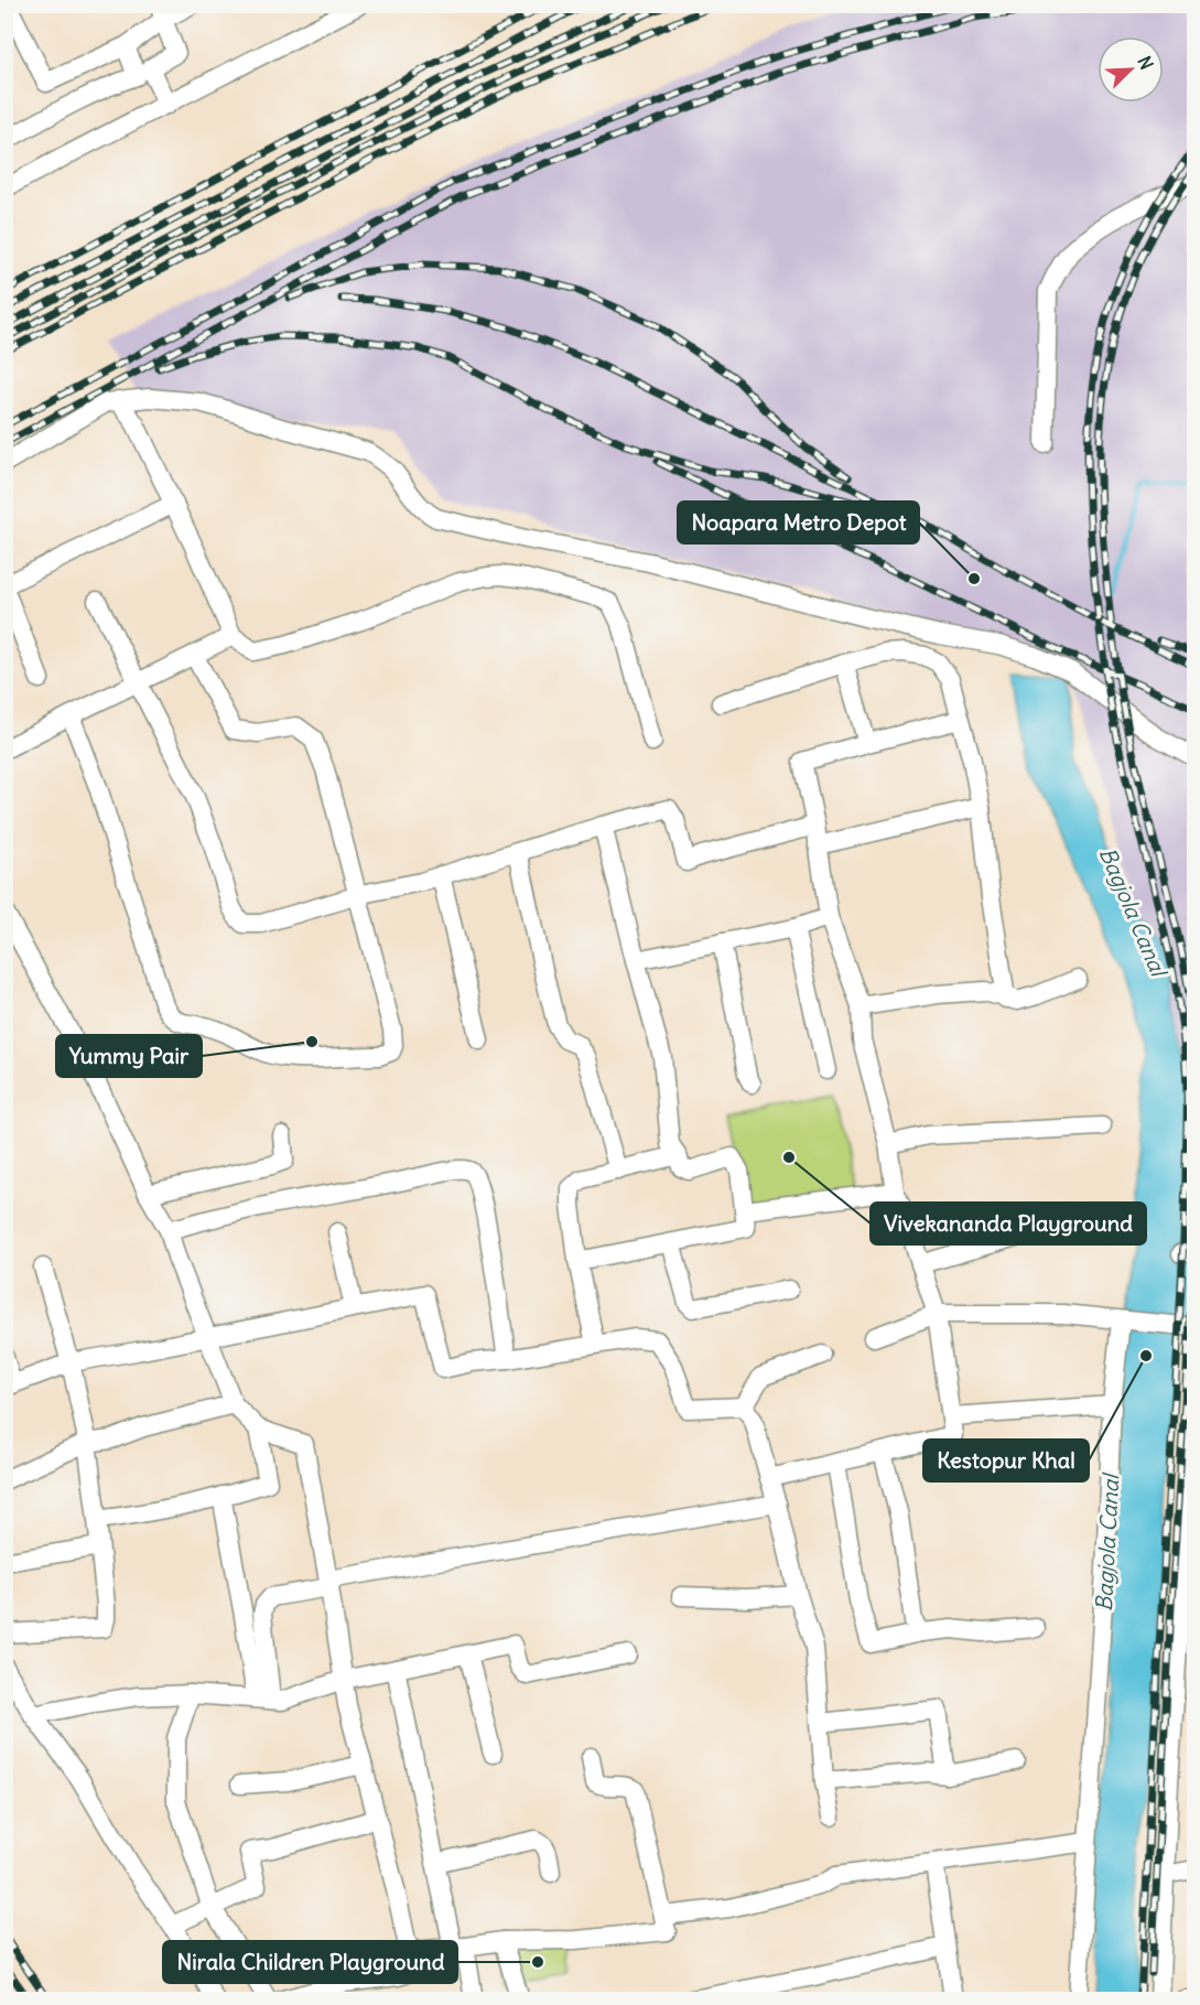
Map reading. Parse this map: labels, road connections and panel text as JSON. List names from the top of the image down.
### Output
{
  "water": ["Bagjola Canal"],
  "places": [
    "Noapara Metro Depot",
    "Yummy Pair",
    "Vivekananda Playground",
    "Kestopur Khal",
    "Nirala Children Playground"
  ],
  "north": "top right"
}
